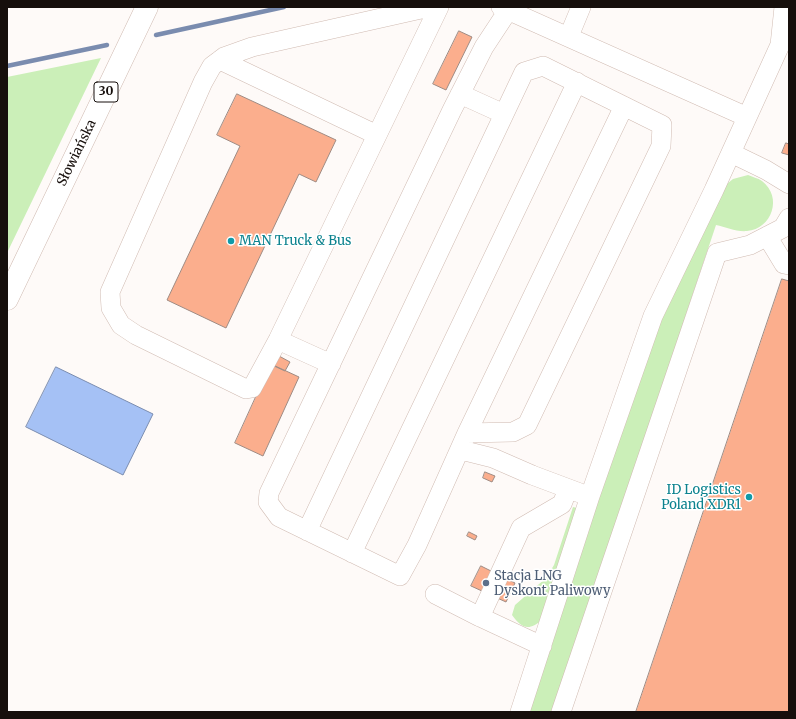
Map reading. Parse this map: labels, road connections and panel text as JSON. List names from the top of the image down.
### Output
{
  "streets": {
    "main road": ["30", "Słowiańska"]
  },
  "places": ["MAN Truck & Bus", "ID Logistics Poland XDR1", "Stacja LNG Dyskont Paliwowy"]
}
